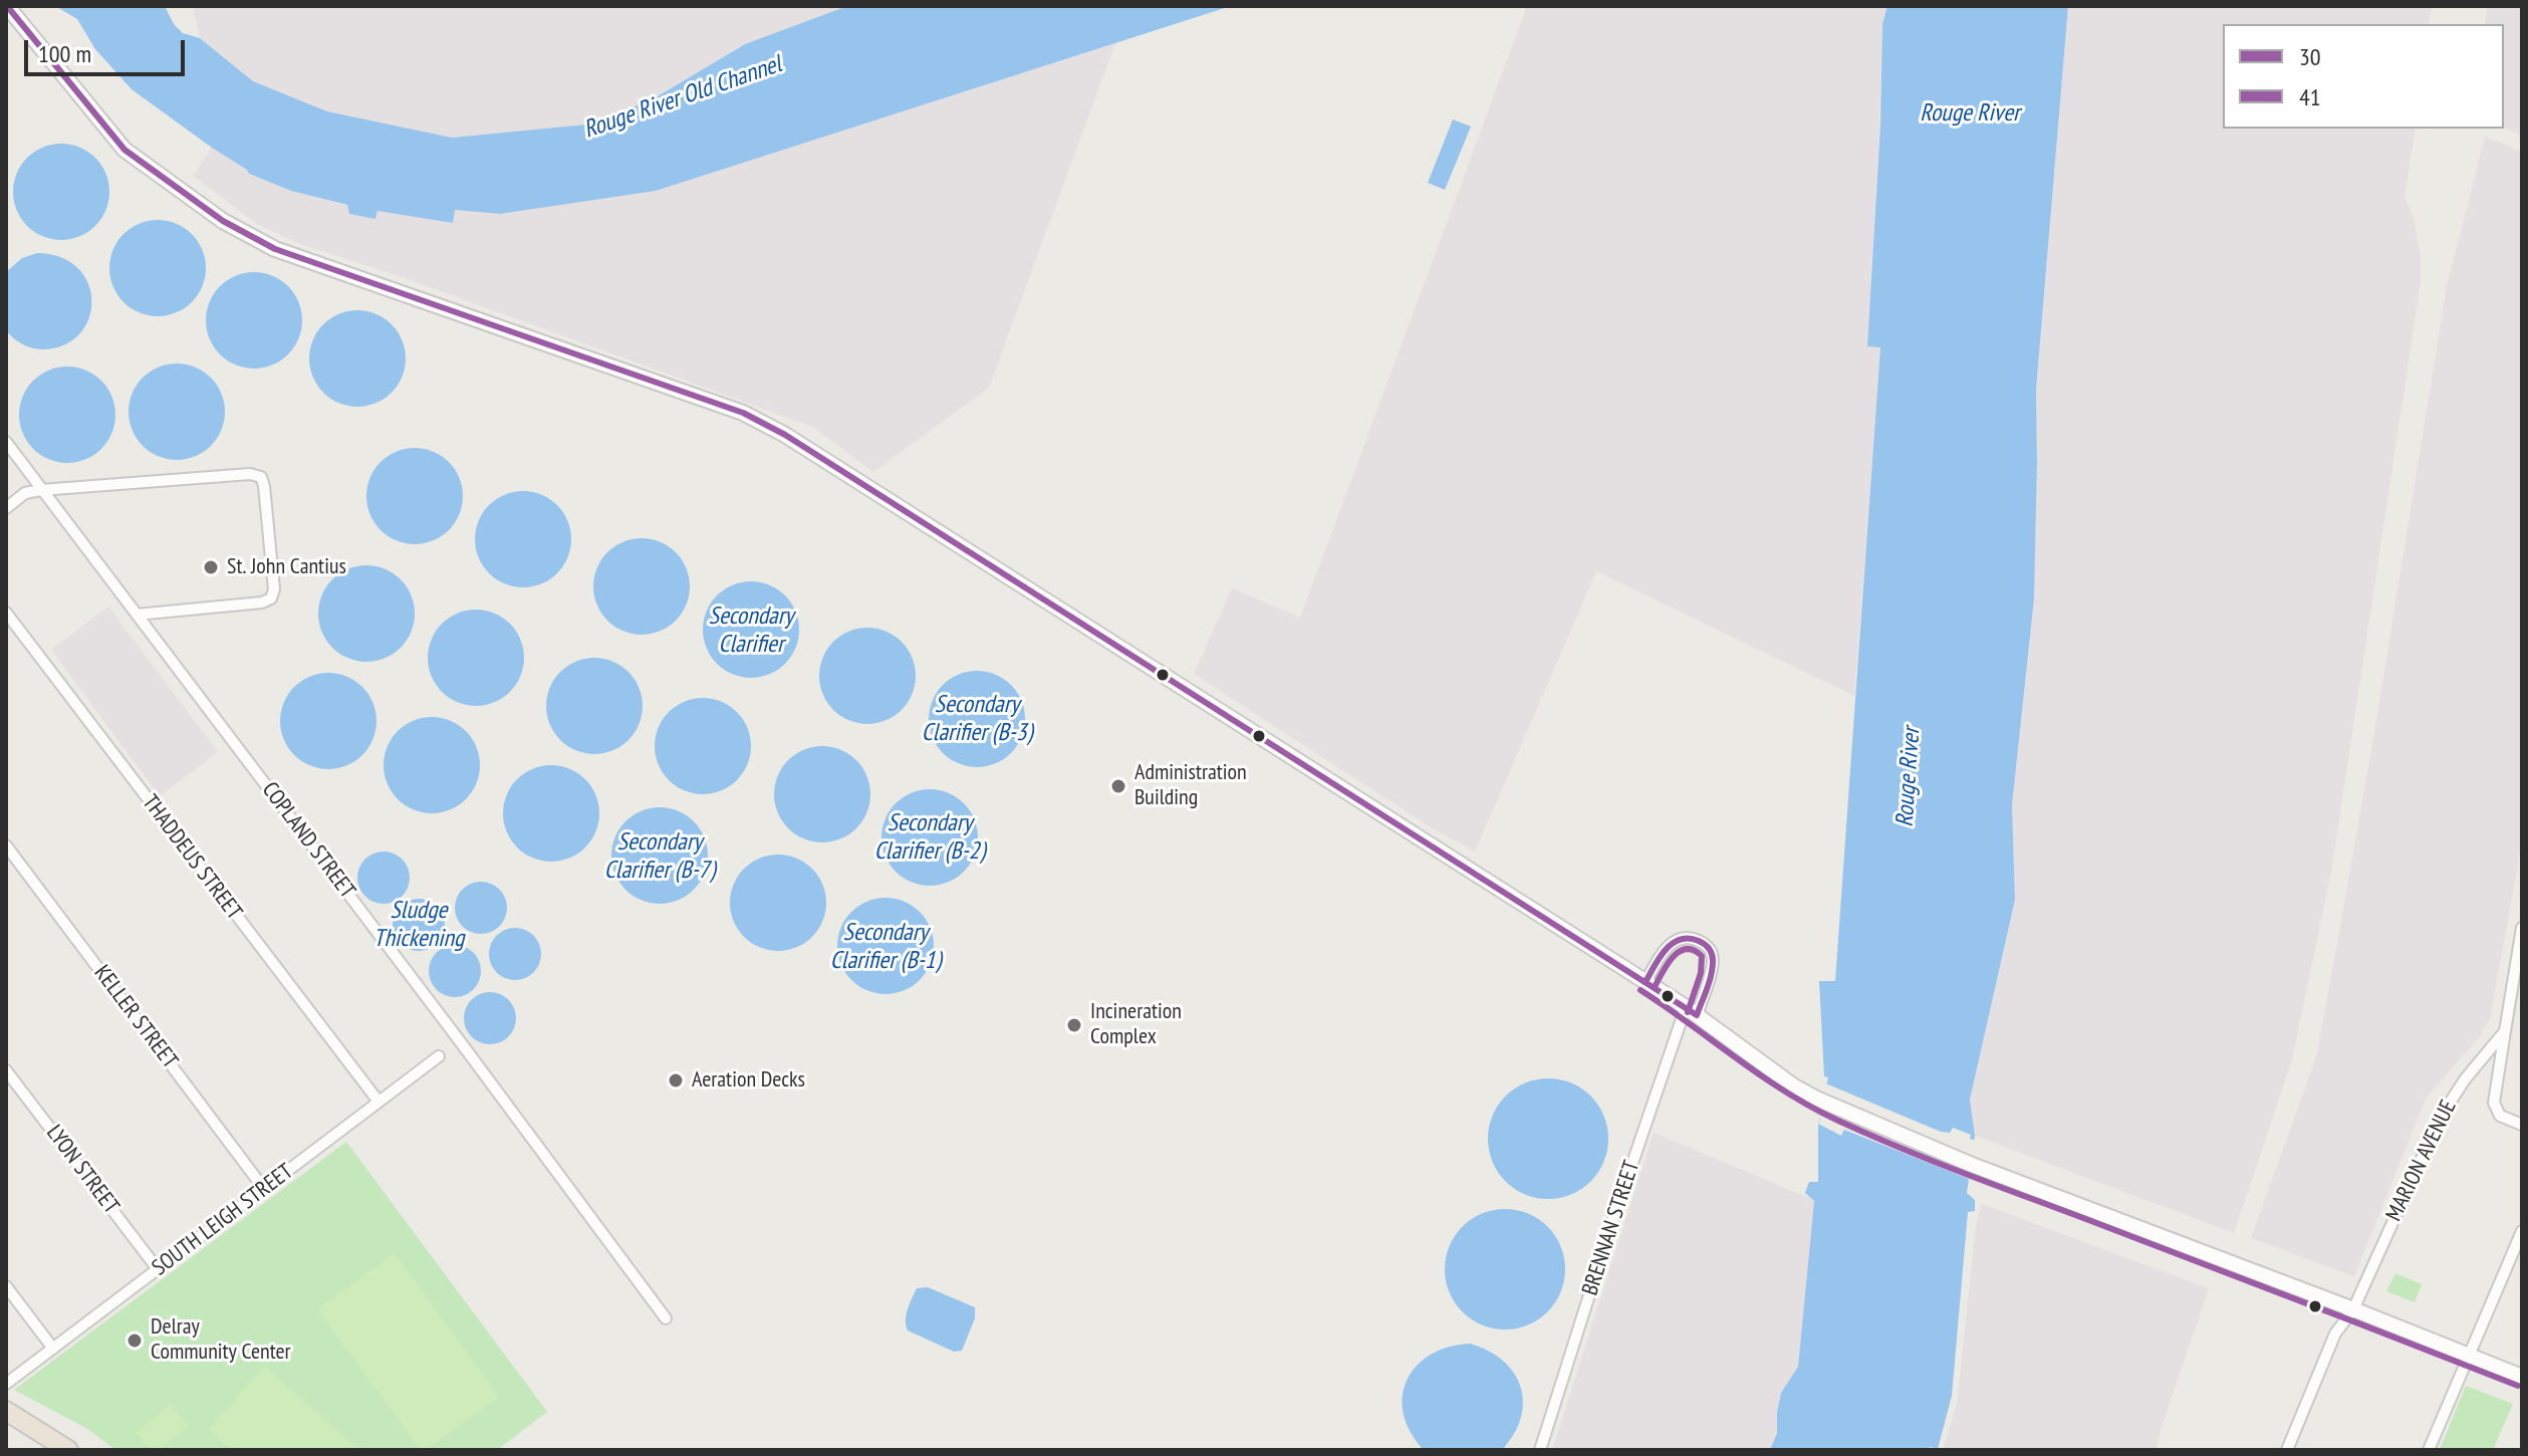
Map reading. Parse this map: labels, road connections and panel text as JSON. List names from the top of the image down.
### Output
{
  "streets": {
    "street": [
      "COPLAND STREET",
      "THADDEUS STREET",
      "KELLER STREET",
      "MARION AVENUE",
      "LYON STREET",
      "SOUTH LEIGH STREET",
      "BRENNAN STREET"
    ]
  },
  "crossings": [
    ["THADDEUS STREET", "SOUTH LEIGH STREET"],
    ["KELLER STREET", "SOUTH LEIGH STREET"],
    ["LYON STREET", "SOUTH LEIGH STREET"]
  ],
  "water": [
    "Rouge River Old Channel",
    "Rouge River",
    "Secondary Clarifier",
    "Secondary Clarifier (B-3)",
    "Secondary Clarifier (B-2)",
    "Secondary Clarifier (B-7)",
    "Sludge Thickening",
    "Secondary Clarifier (B-1)"
  ],
  "places": [
    "St. John Cantius",
    "Administration Building",
    "Incineration Complex",
    "Aeration Decks",
    "Delray Community Center"
  ],
  "lines": ["transit line 30", "transit line 41"],
  "legend": ["30", "41"],
  "scale_bar": "100 m"
}
